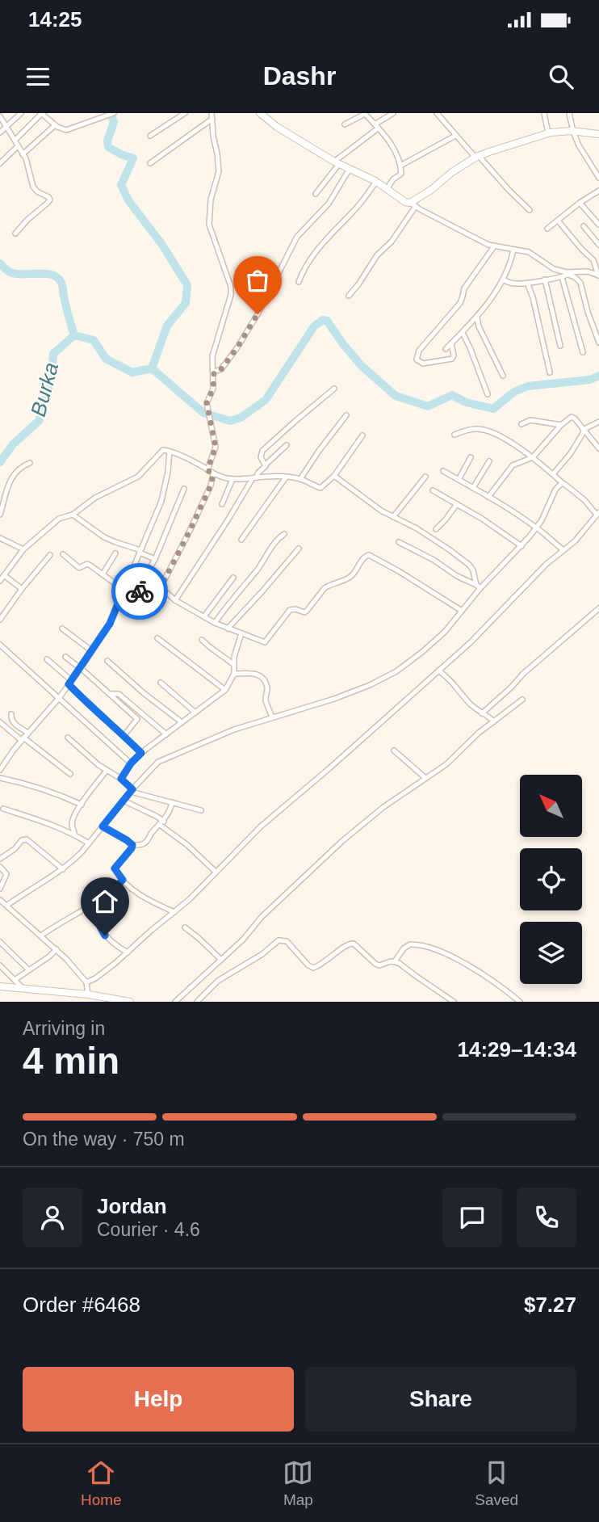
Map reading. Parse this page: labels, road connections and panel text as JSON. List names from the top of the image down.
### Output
{
  "water": ["Burka"],
  "north": "top left",
  "page": {
    "status": "14:25",
    "header": "Dashr",
    "heading": ["4 min", "Arriving in", "14:29–14:34"],
    "panel": [
      "Jordan",
      "Courier · 4.6",
      "Order #6468",
      "$7.27"
    ],
    "bar": "On the way · 750 m",
    "buttons": ["Help", "Share"],
    "tabs": ["Home", "Map", "Saved"]
  }
}
